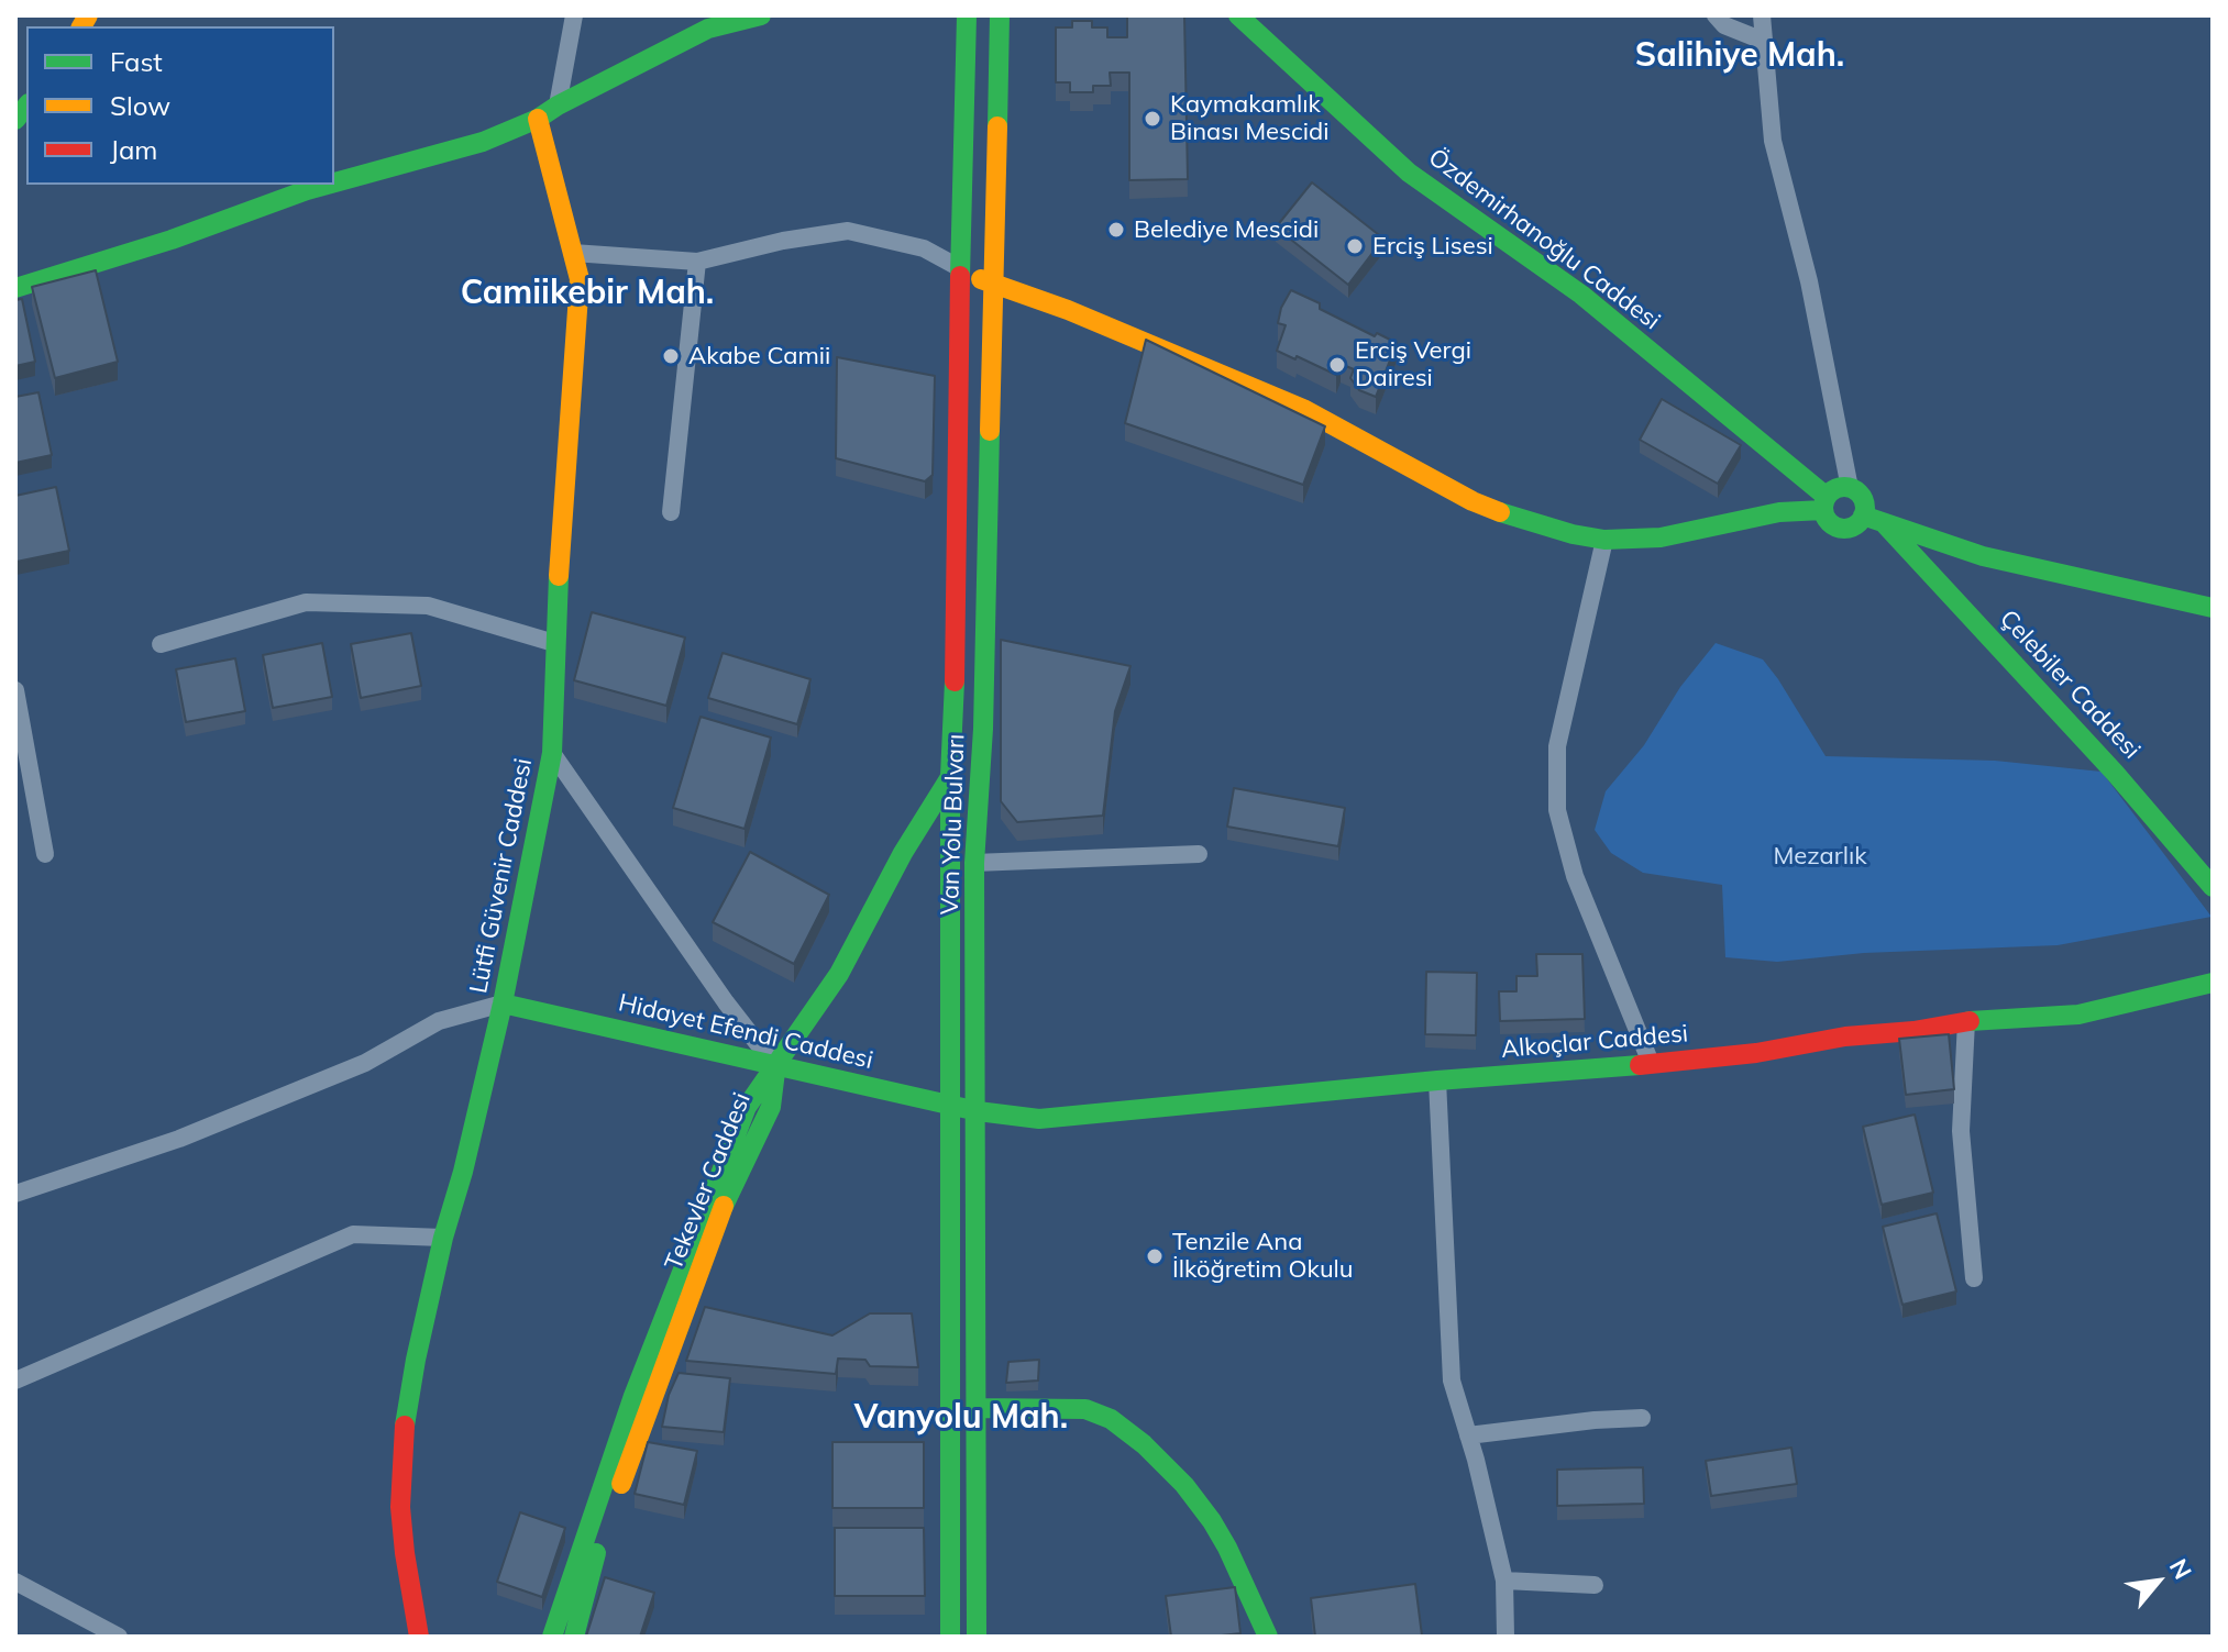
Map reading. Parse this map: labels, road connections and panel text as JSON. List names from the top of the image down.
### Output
{
  "streets": {
    "street": [
      "Özdemirhanoğlu Caddesi",
      "Çelebiler Caddesi",
      "Van Yolu Bulvarı",
      "Lütfi Güvenir Caddesi",
      "Hidayet Efendi Caddesi",
      "Alkoçlar Caddesi",
      "Tekevler Caddesi"
    ]
  },
  "crossings": [
    ["Van Yolu Bulvarı", "Hidayet Efendi Caddesi"],
    ["Van Yolu Bulvarı", "Alkoçlar Caddesi"],
    ["Lütfi Güvenir Caddesi", "Hidayet Efendi Caddesi"],
    ["Hidayet Efendi Caddesi", "Alkoçlar Caddesi"],
    ["Hidayet Efendi Caddesi", "Tekevler Caddesi"]
  ],
  "districts": ["Salihiye Mah.", "Camiikebir Mah.", "Vanyolu Mah."],
  "parks": ["Mezarlık"],
  "places": [
    "Kaymakamlık Binası Mescidi",
    "Belediye Mescidi",
    "Erciş Lisesi",
    "Akabe Camii",
    "Erciş Vergi Dairesi",
    "Tenzile Ana İlköğretim Okulu"
  ],
  "legend": ["Fast", "Slow", "Jam"],
  "north": "top right"
}
